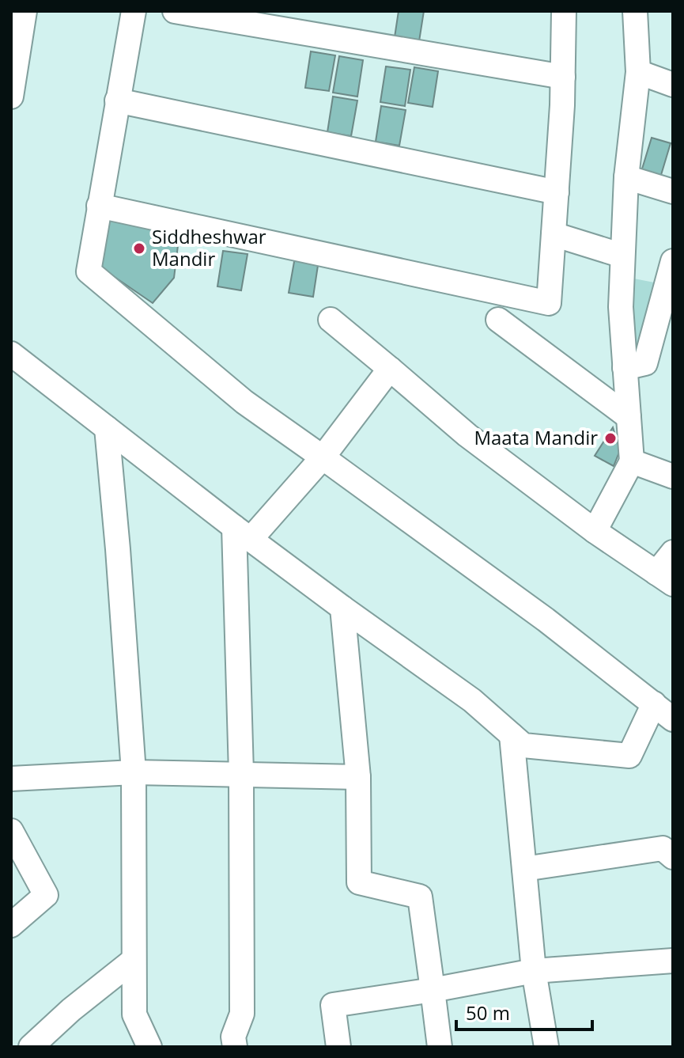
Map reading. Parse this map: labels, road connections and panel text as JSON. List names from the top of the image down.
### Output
{
  "places": ["Siddheshwar Mandir", "Maata Mandir"],
  "scale_bar": "50 m"
}
